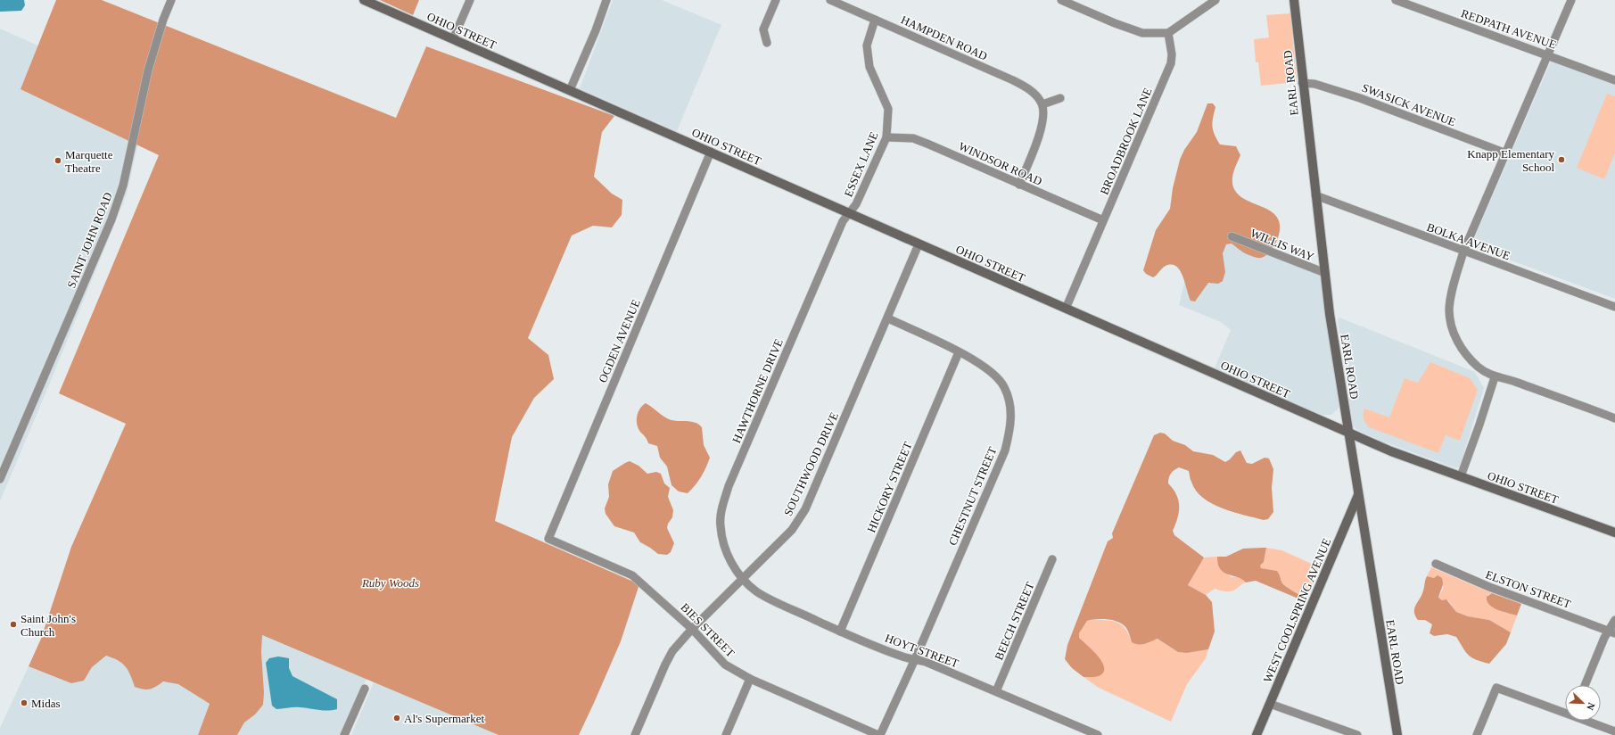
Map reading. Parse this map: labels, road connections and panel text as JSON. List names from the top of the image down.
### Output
{
  "streets": {
    "street": [
      "REDPATH AVENUE",
      "OHIO STREET",
      "HAMPDEN ROAD",
      "EARL ROAD",
      "SWASICK AVENUE",
      "BROADBROOK LANE",
      "WINDSOR ROAD",
      "ESSEX LANE",
      "SAINT JOHN ROAD",
      "BOLKA AVENUE",
      "WILLIS WAY",
      "OGDEN AVENUE",
      "HAWTHORNE DRIVE",
      "SOUTHWOOD DRIVE",
      "HICKORY STREET",
      "CHESTNUT STREET",
      "ELSTON STREET",
      "WEST COOLSPRING AVENUE",
      "BEECH STREET",
      "BIES STREET",
      "HOYT STREET"
    ]
  },
  "crossings": [
    ["OHIO STREET", "EARL ROAD"],
    ["OHIO STREET", "BROADBROOK LANE"],
    ["OHIO STREET", "ESSEX LANE"],
    ["OHIO STREET", "OGDEN AVENUE"],
    ["OHIO STREET", "HAWTHORNE DRIVE"],
    ["OHIO STREET", "SOUTHWOOD DRIVE"],
    ["HAMPDEN ROAD", "ESSEX LANE"],
    ["EARL ROAD", "SWASICK AVENUE"],
    ["EARL ROAD", "BOLKA AVENUE"],
    ["EARL ROAD", "WILLIS WAY"],
    ["EARL ROAD", "WEST COOLSPRING AVENUE"],
    ["BROADBROOK LANE", "WINDSOR ROAD"],
    ["WINDSOR ROAD", "ESSEX LANE"],
    ["ESSEX LANE", "HAWTHORNE DRIVE"],
    ["OGDEN AVENUE", "BIES STREET"],
    ["HAWTHORNE DRIVE", "SOUTHWOOD DRIVE"],
    ["HAWTHORNE DRIVE", "HOYT STREET"],
    ["SOUTHWOOD DRIVE", "CHESTNUT STREET"],
    ["SOUTHWOOD DRIVE", "BIES STREET"],
    ["SOUTHWOOD DRIVE", "HOYT STREET"],
    ["HICKORY STREET", "CHESTNUT STREET"],
    ["HICKORY STREET", "HOYT STREET"],
    ["CHESTNUT STREET", "BIES STREET"],
    ["CHESTNUT STREET", "HOYT STREET"],
    ["BEECH STREET", "HOYT STREET"]
  ],
  "parks": ["Ruby Woods"],
  "places": [
    "Knapp Elementary School",
    "Marquette Theatre",
    "Saint John's Church",
    "Midas",
    "Al's Supermarket"
  ],
  "north": "bottom right"
}
